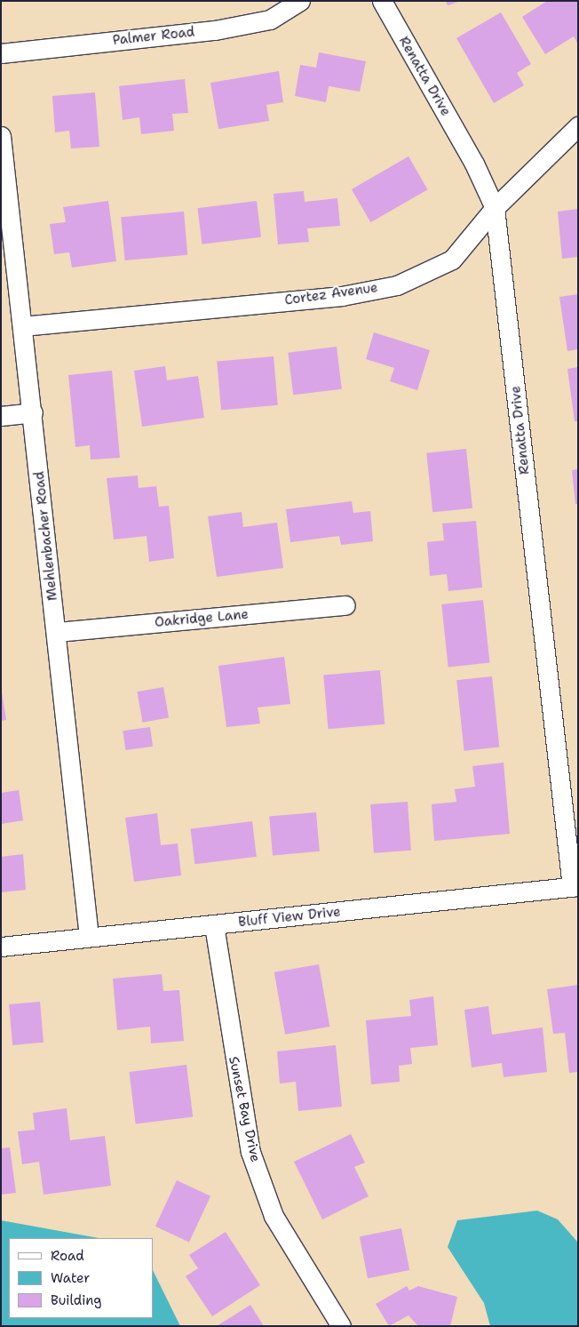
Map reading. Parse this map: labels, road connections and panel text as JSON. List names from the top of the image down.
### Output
{
  "streets": {
    "street": [
      "Palmer Road",
      "Renatta Drive",
      "Cortez Avenue",
      "Mehlenbacher Road",
      "Oakridge Lane",
      "Bluff View Drive",
      "Sunset Bay Drive"
    ]
  },
  "crossings": [
    ["Renatta Drive", "Cortez Avenue"],
    ["Renatta Drive", "Bluff View Drive"],
    ["Cortez Avenue", "Mehlenbacher Road"],
    ["Mehlenbacher Road", "Oakridge Lane"],
    ["Mehlenbacher Road", "Bluff View Drive"],
    ["Bluff View Drive", "Sunset Bay Drive"]
  ],
  "legend": ["Road", "Water", "Building"]
}
